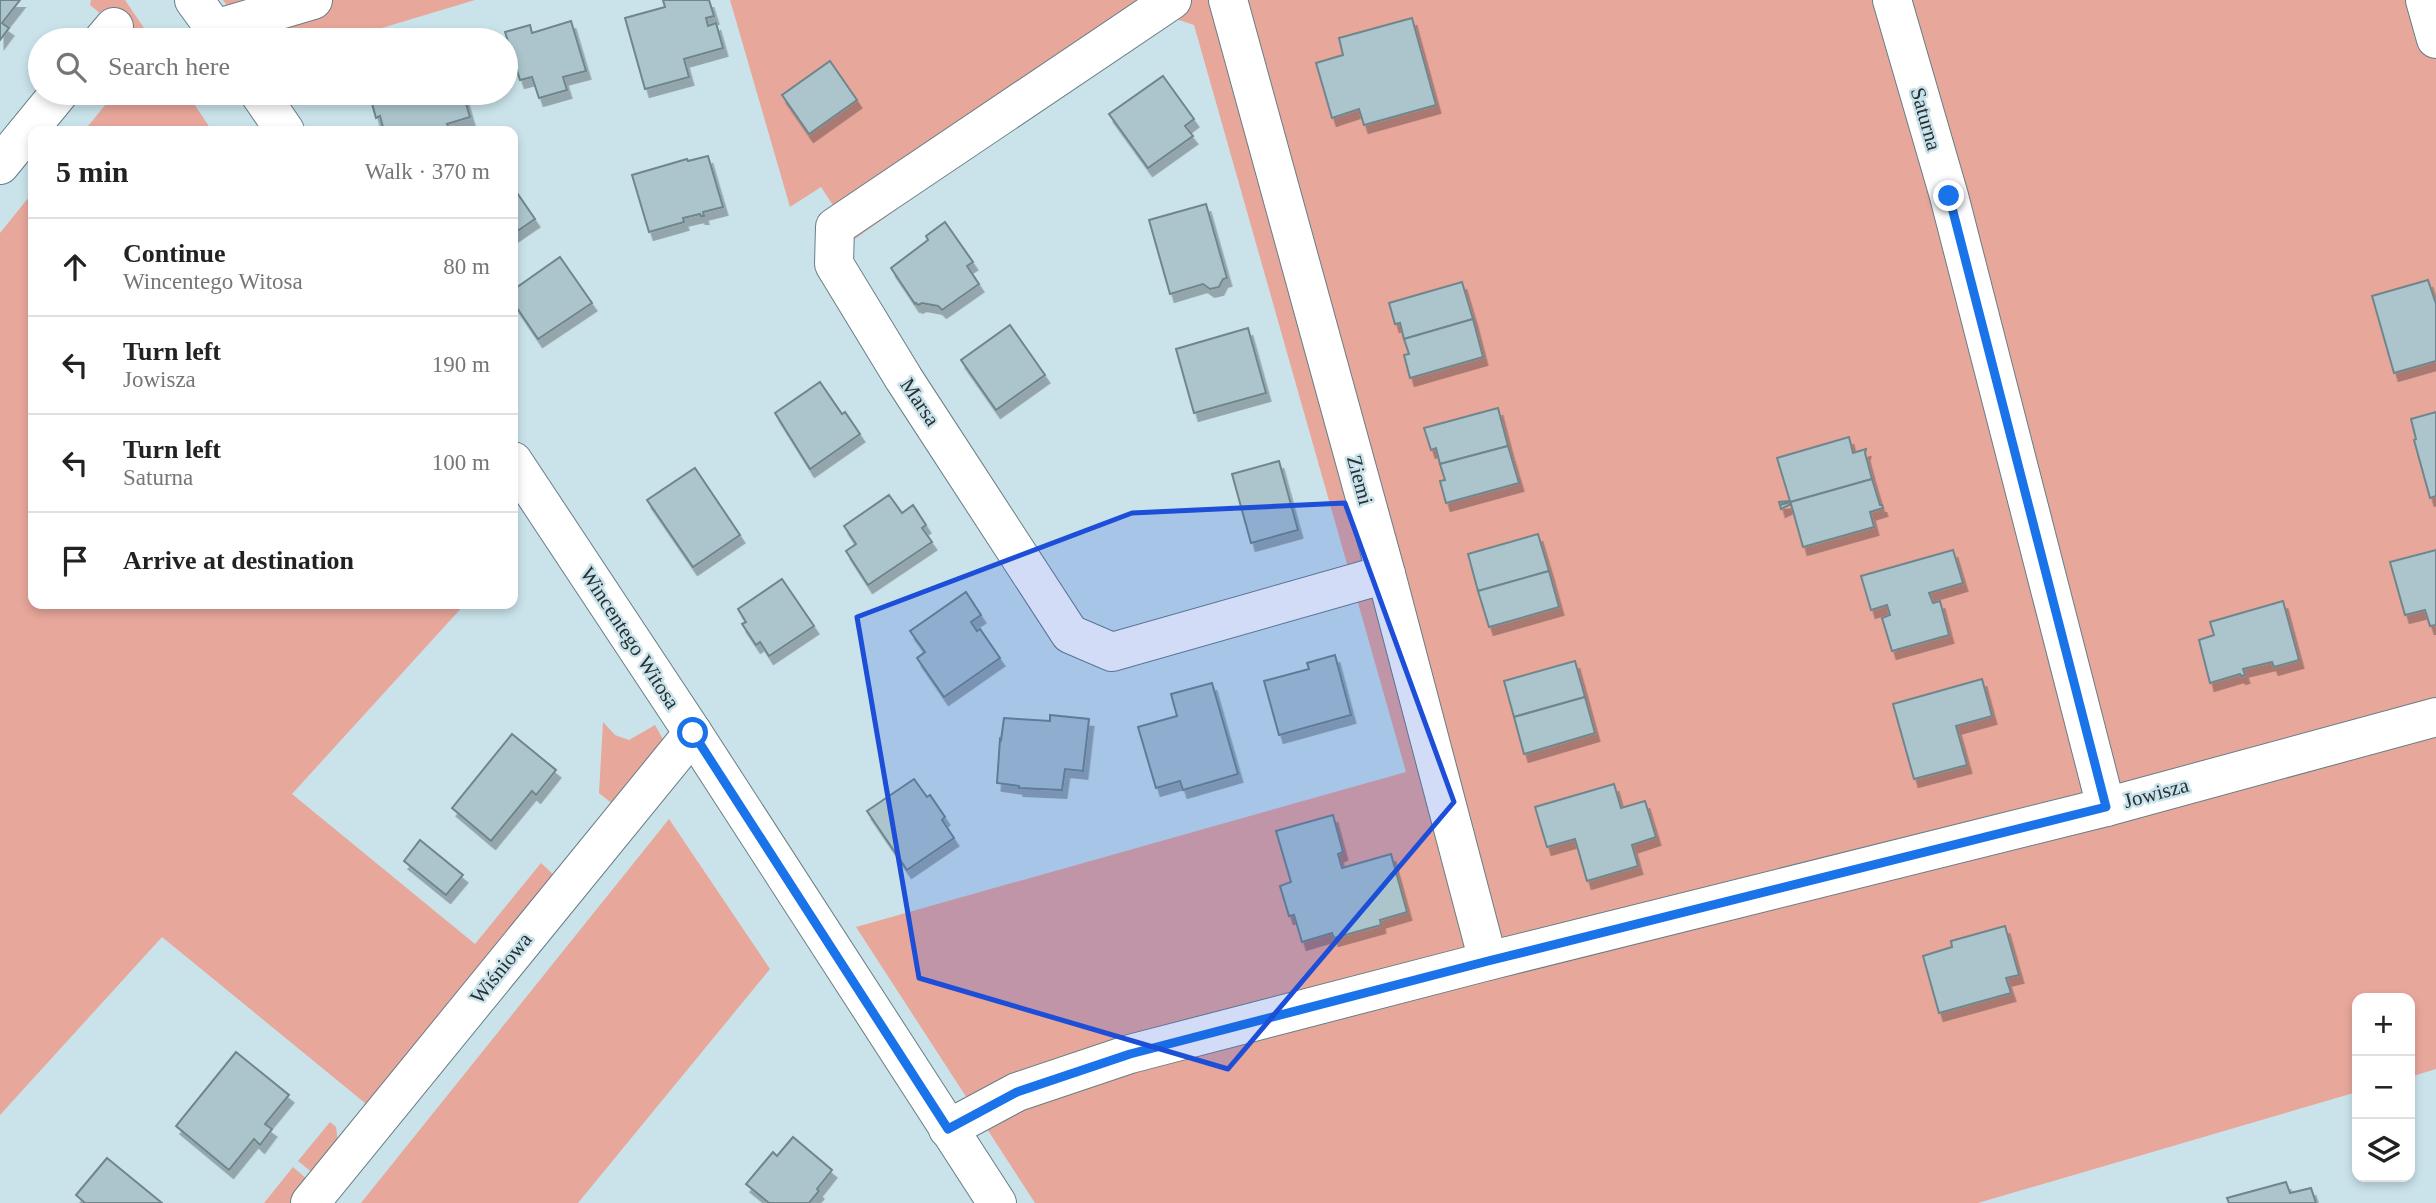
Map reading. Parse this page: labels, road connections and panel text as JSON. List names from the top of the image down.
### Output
{
  "streets": {
    "street": [
      "Saturna",
      "Marsa",
      "Ziemi",
      "Wincentego Witosa",
      "Jowisza",
      "Wiśniowa"
    ]
  },
  "crossings": [
    ["Saturna", "Jowisza"],
    ["Marsa", "Ziemi"],
    ["Ziemi", "Jowisza"],
    ["Wincentego Witosa", "Jowisza"],
    ["Wincentego Witosa", "Wiśniowa"]
  ],
  "page": {
    "search": "Search here",
    "heading": ["5 min", "Walk · 370 m"],
    "list": [
      ["Continue", "Wincentego Witosa", "80 m"],
      ["Turn left", "Jowisza", "190 m"],
      ["Turn left", "Saturna", "100 m"],
      "Arrive at destination"
    ],
    "map_buttons": ["+", "−"]
  }
}
